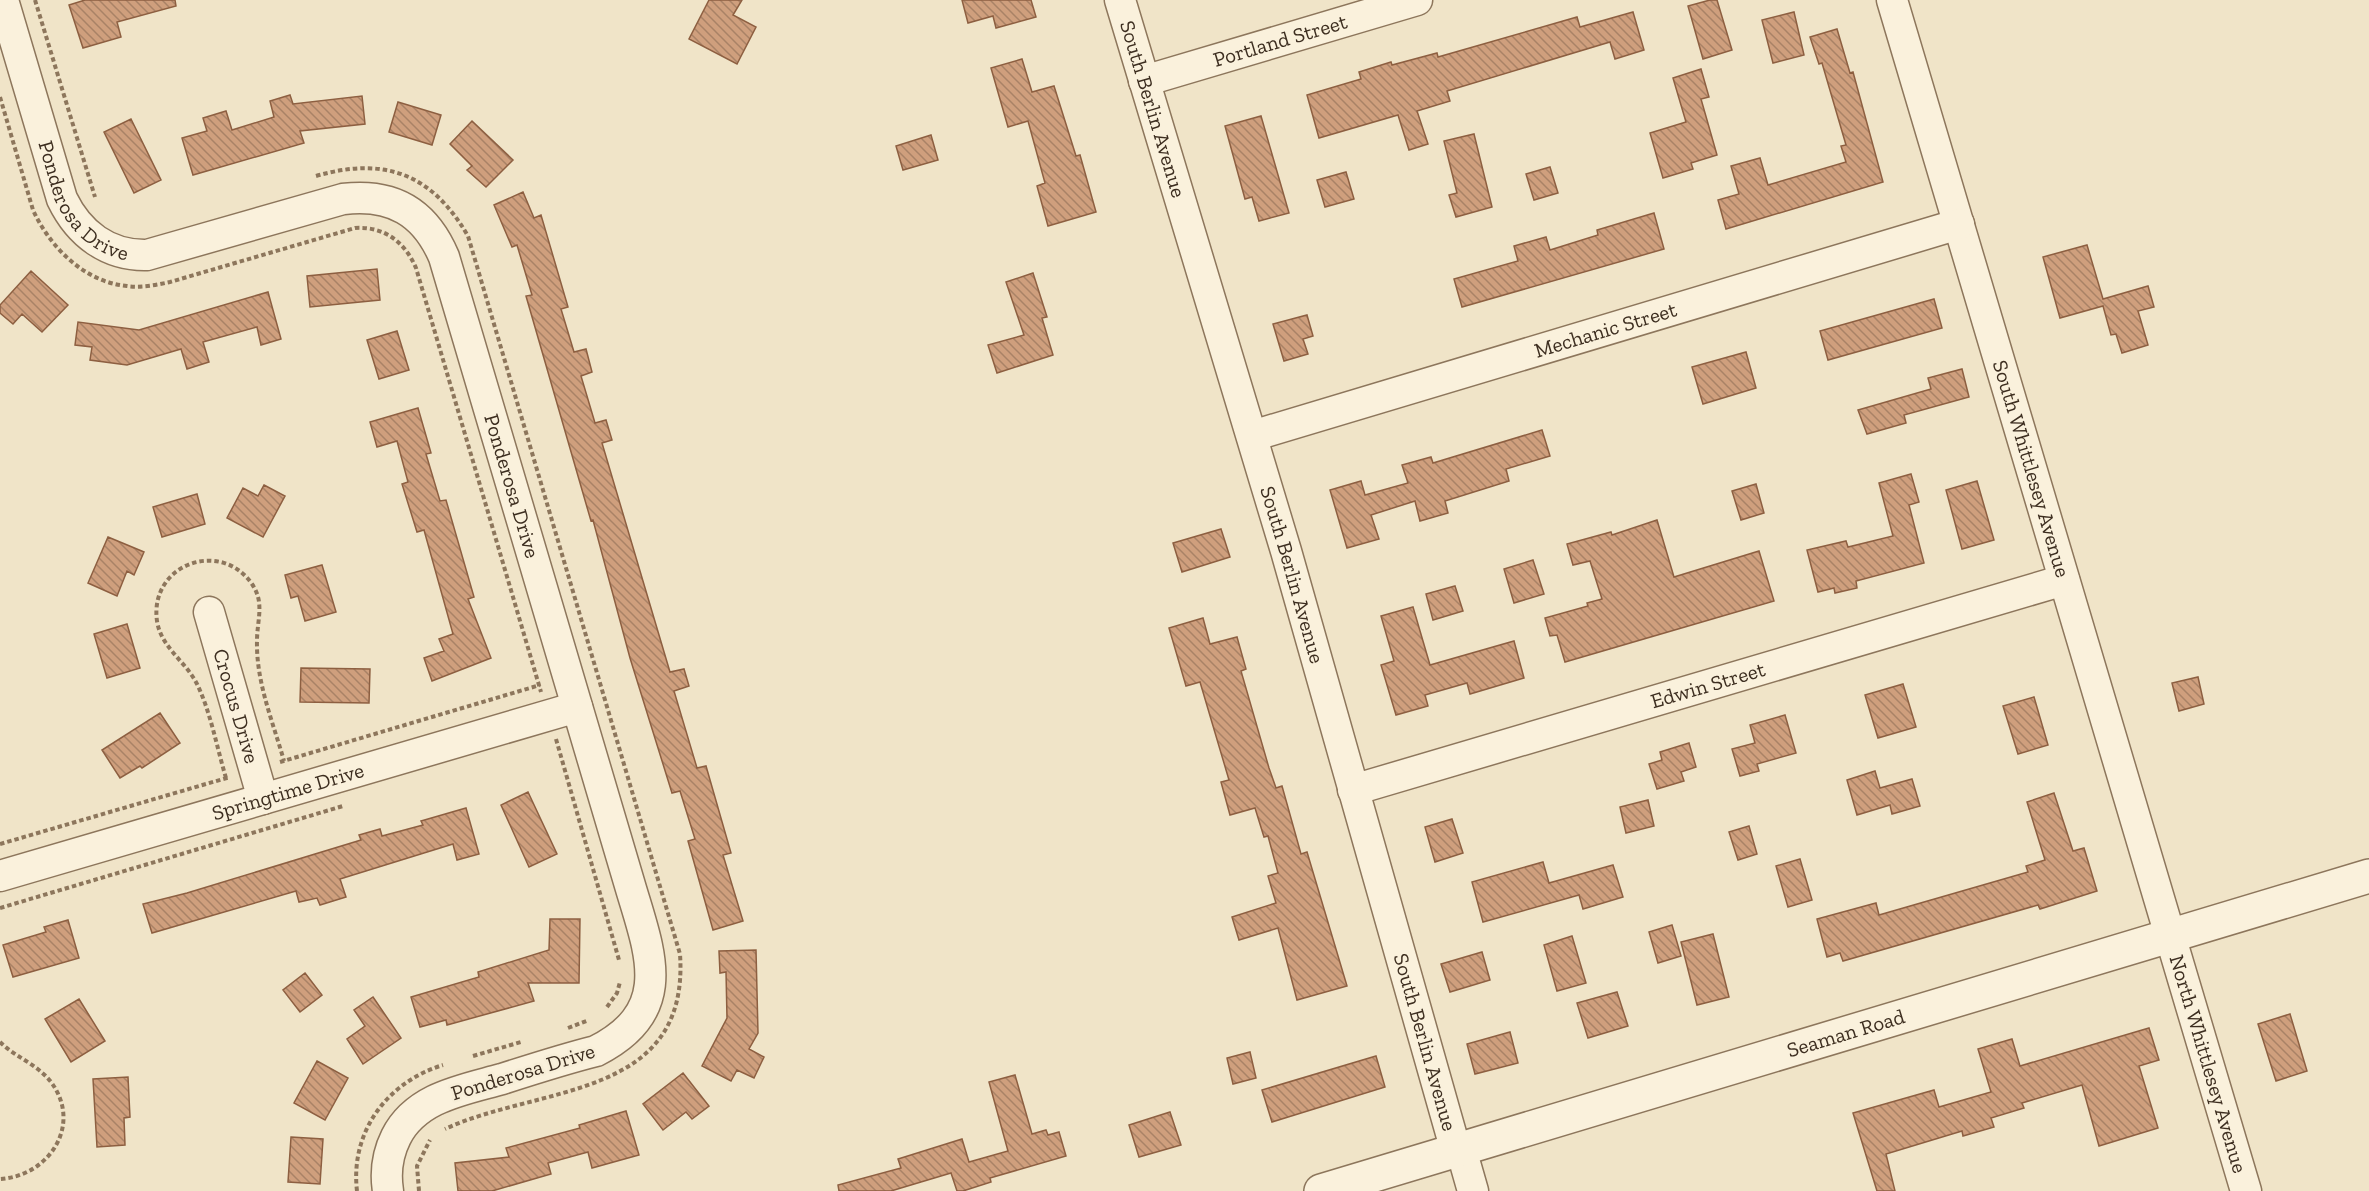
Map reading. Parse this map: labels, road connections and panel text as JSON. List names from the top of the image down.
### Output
{
  "streets": {
    "street": [
      "Portland Street",
      "South Berlin Avenue",
      "Ponderosa Drive",
      "Mechanic Street",
      "South Whittlesey Avenue",
      "Edwin Street",
      "Crocus Drive",
      "Springtime Drive",
      "Seaman Road",
      "North Whittlesey Avenue"
    ]
  },
  "crossings": [
    ["Portland Street", "South Berlin Avenue"],
    ["South Berlin Avenue", "Mechanic Street"],
    ["South Berlin Avenue", "Edwin Street"],
    ["South Berlin Avenue", "Seaman Road"],
    ["Ponderosa Drive", "Springtime Drive"],
    ["Mechanic Street", "South Whittlesey Avenue"],
    ["South Whittlesey Avenue", "Edwin Street"],
    ["South Whittlesey Avenue", "Seaman Road"],
    ["South Whittlesey Avenue", "North Whittlesey Avenue"],
    ["Crocus Drive", "Springtime Drive"],
    ["Seaman Road", "North Whittlesey Avenue"]
  ]
}
